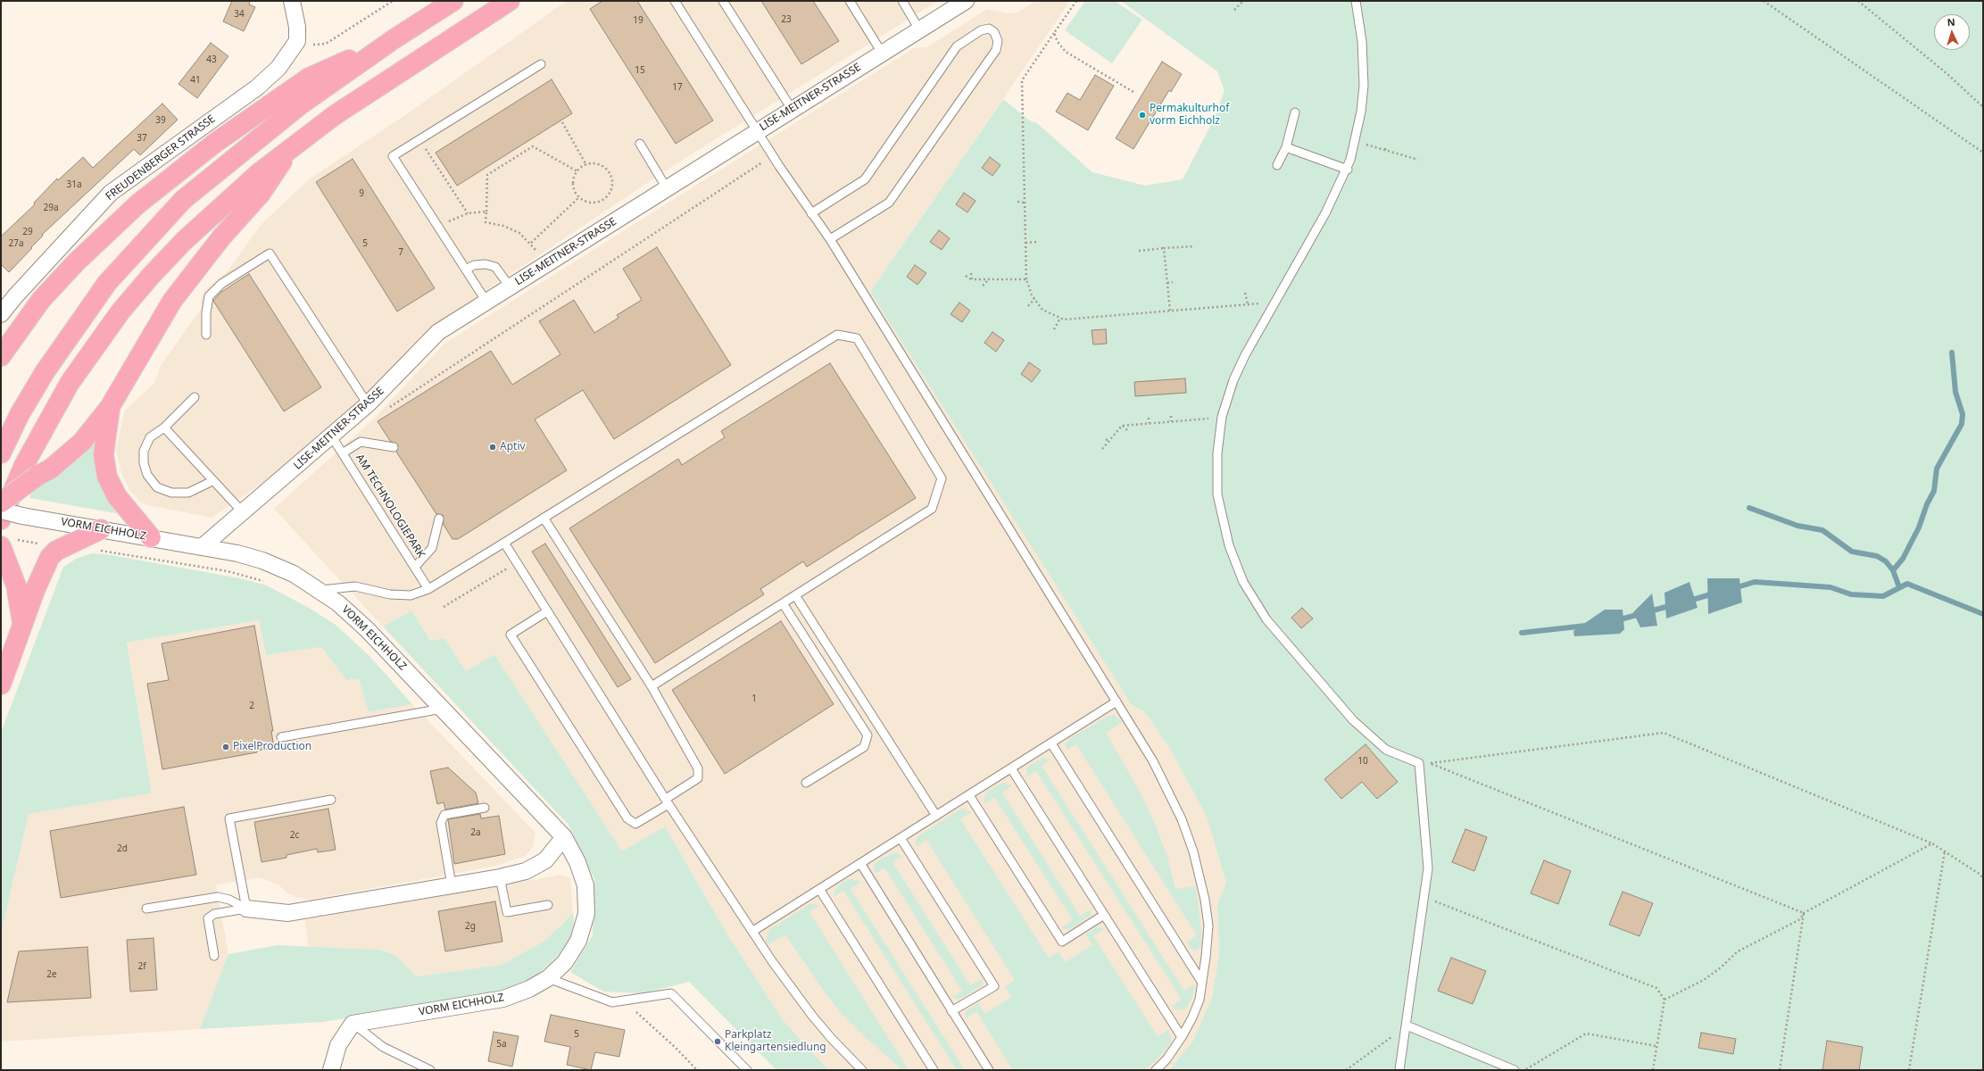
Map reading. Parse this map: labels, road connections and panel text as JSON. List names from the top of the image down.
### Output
{
  "streets": {
    "street": ["LISE-MEITNER-STRASSE", "FREUDENBERGER STRASSE", "VORM EICHHOLZ"],
    "lane": ["AM TECHNOLOGIEPARK"]
  },
  "crossings": [
    ["LISE-MEITNER-STRASSE", "AM TECHNOLOGIEPARK"],
    ["LISE-MEITNER-STRASSE", "VORM EICHHOLZ"]
  ],
  "places": [
    "Permakulturhof vorm Eichholz",
    "Aptiv",
    "PixelProduction",
    "Parkplatz Kleingartensiedlung"
  ],
  "house_numbers": [
    "34",
    "23",
    "19",
    "43",
    "15",
    "41",
    "17",
    "39",
    "37",
    "31a",
    "9",
    "29a",
    "29",
    "27a",
    "5",
    "7",
    "1",
    "2",
    "10",
    "2a",
    "2c",
    "2d",
    "2g",
    "2f",
    "2e",
    "5",
    "5a"
  ],
  "north": "top"
}
